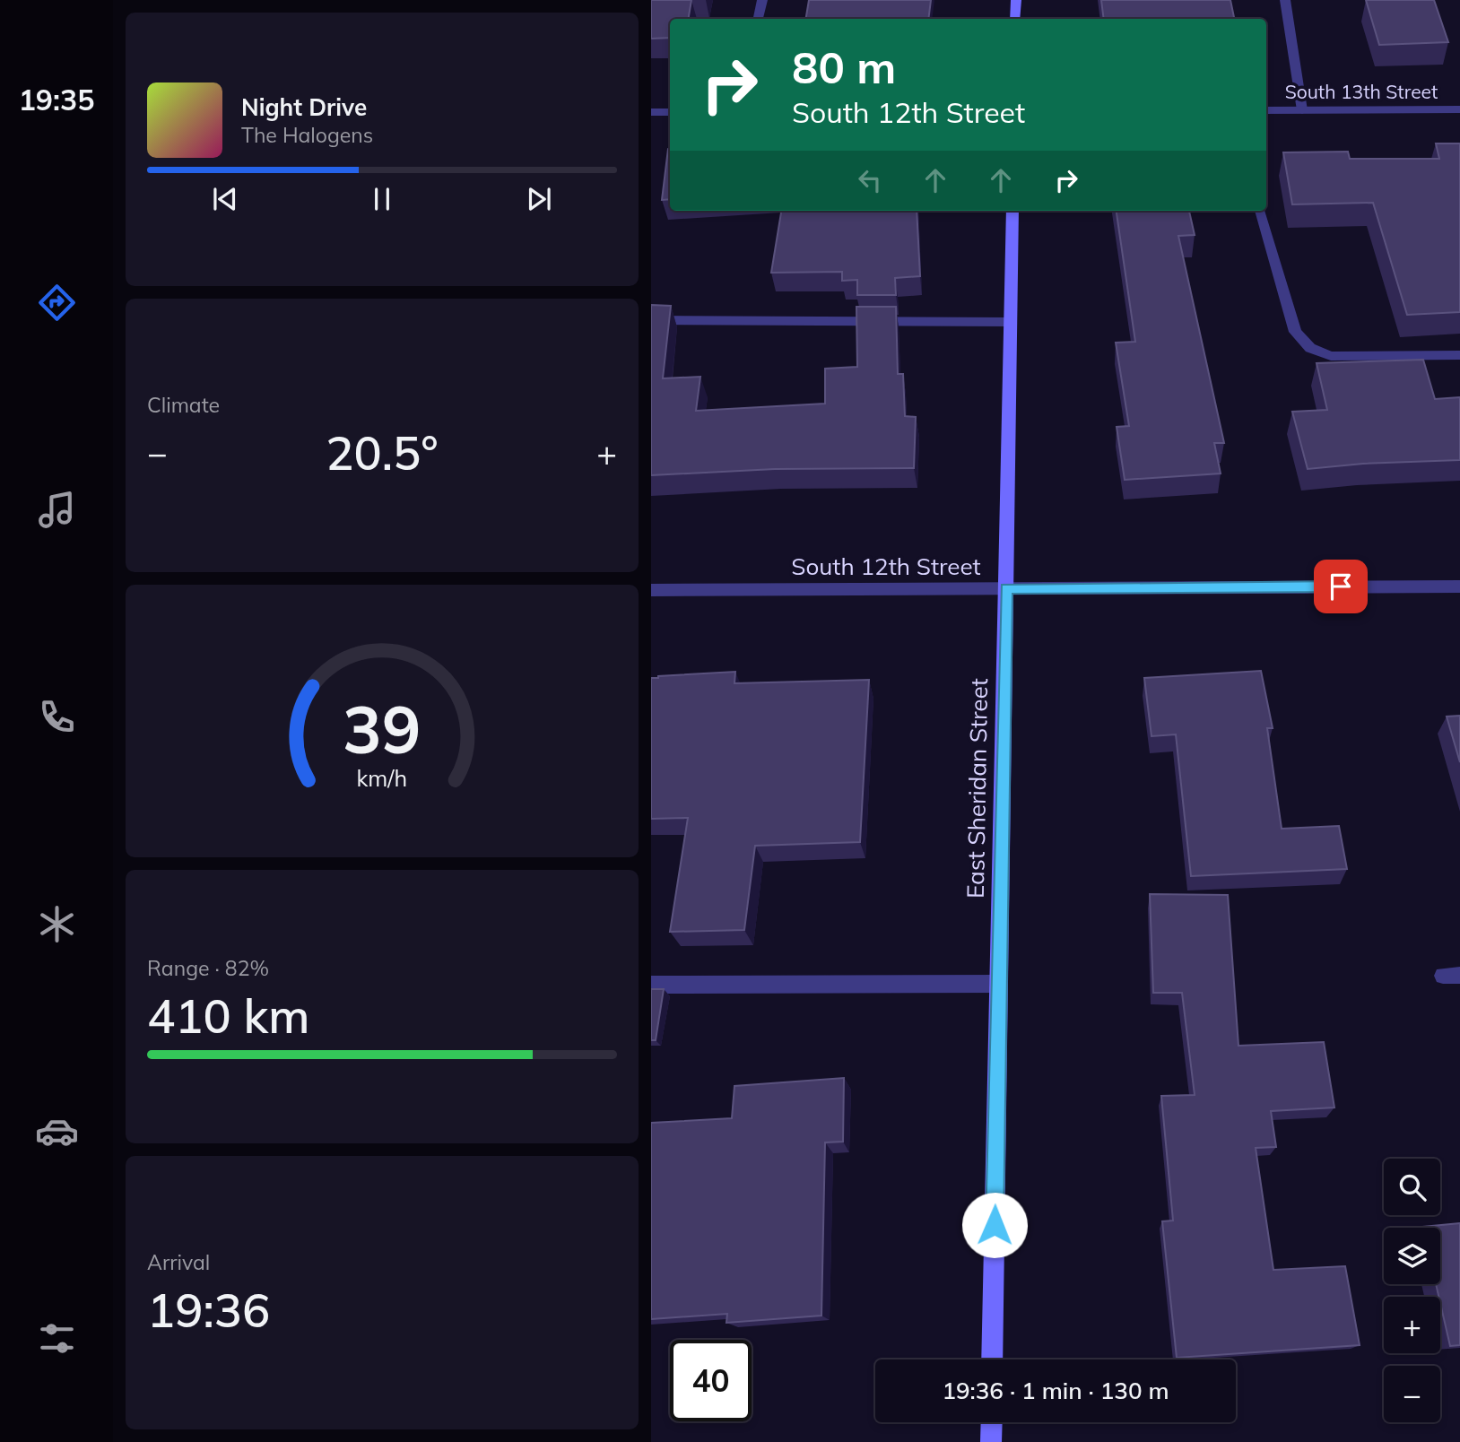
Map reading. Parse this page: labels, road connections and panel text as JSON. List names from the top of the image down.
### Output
{
  "streets": {
    "street": ["South 13th Street", "South 12th Street", "East Sheridan Street"]
  },
  "crossings": [
    ["South 12th Street", "East Sheridan Street"]
  ],
  "page": {
    "tabs": "19:35",
    "turn": ["80 m", "South 12th Street"],
    "song": ["Night Drive", "The Halogens"],
    "tile": [
      "Climate",
      ["Range · 82%", "410 km"],
      ["Arrival", "19:36"]
    ],
    "heat": ["−", "20.5°", "+"],
    "map_buttons": ["+", "−"],
    "limit": "40",
    "trip": "19:36 · 1 min · 130 m",
    "gauge": ["39", "km/h"]
  }
}
